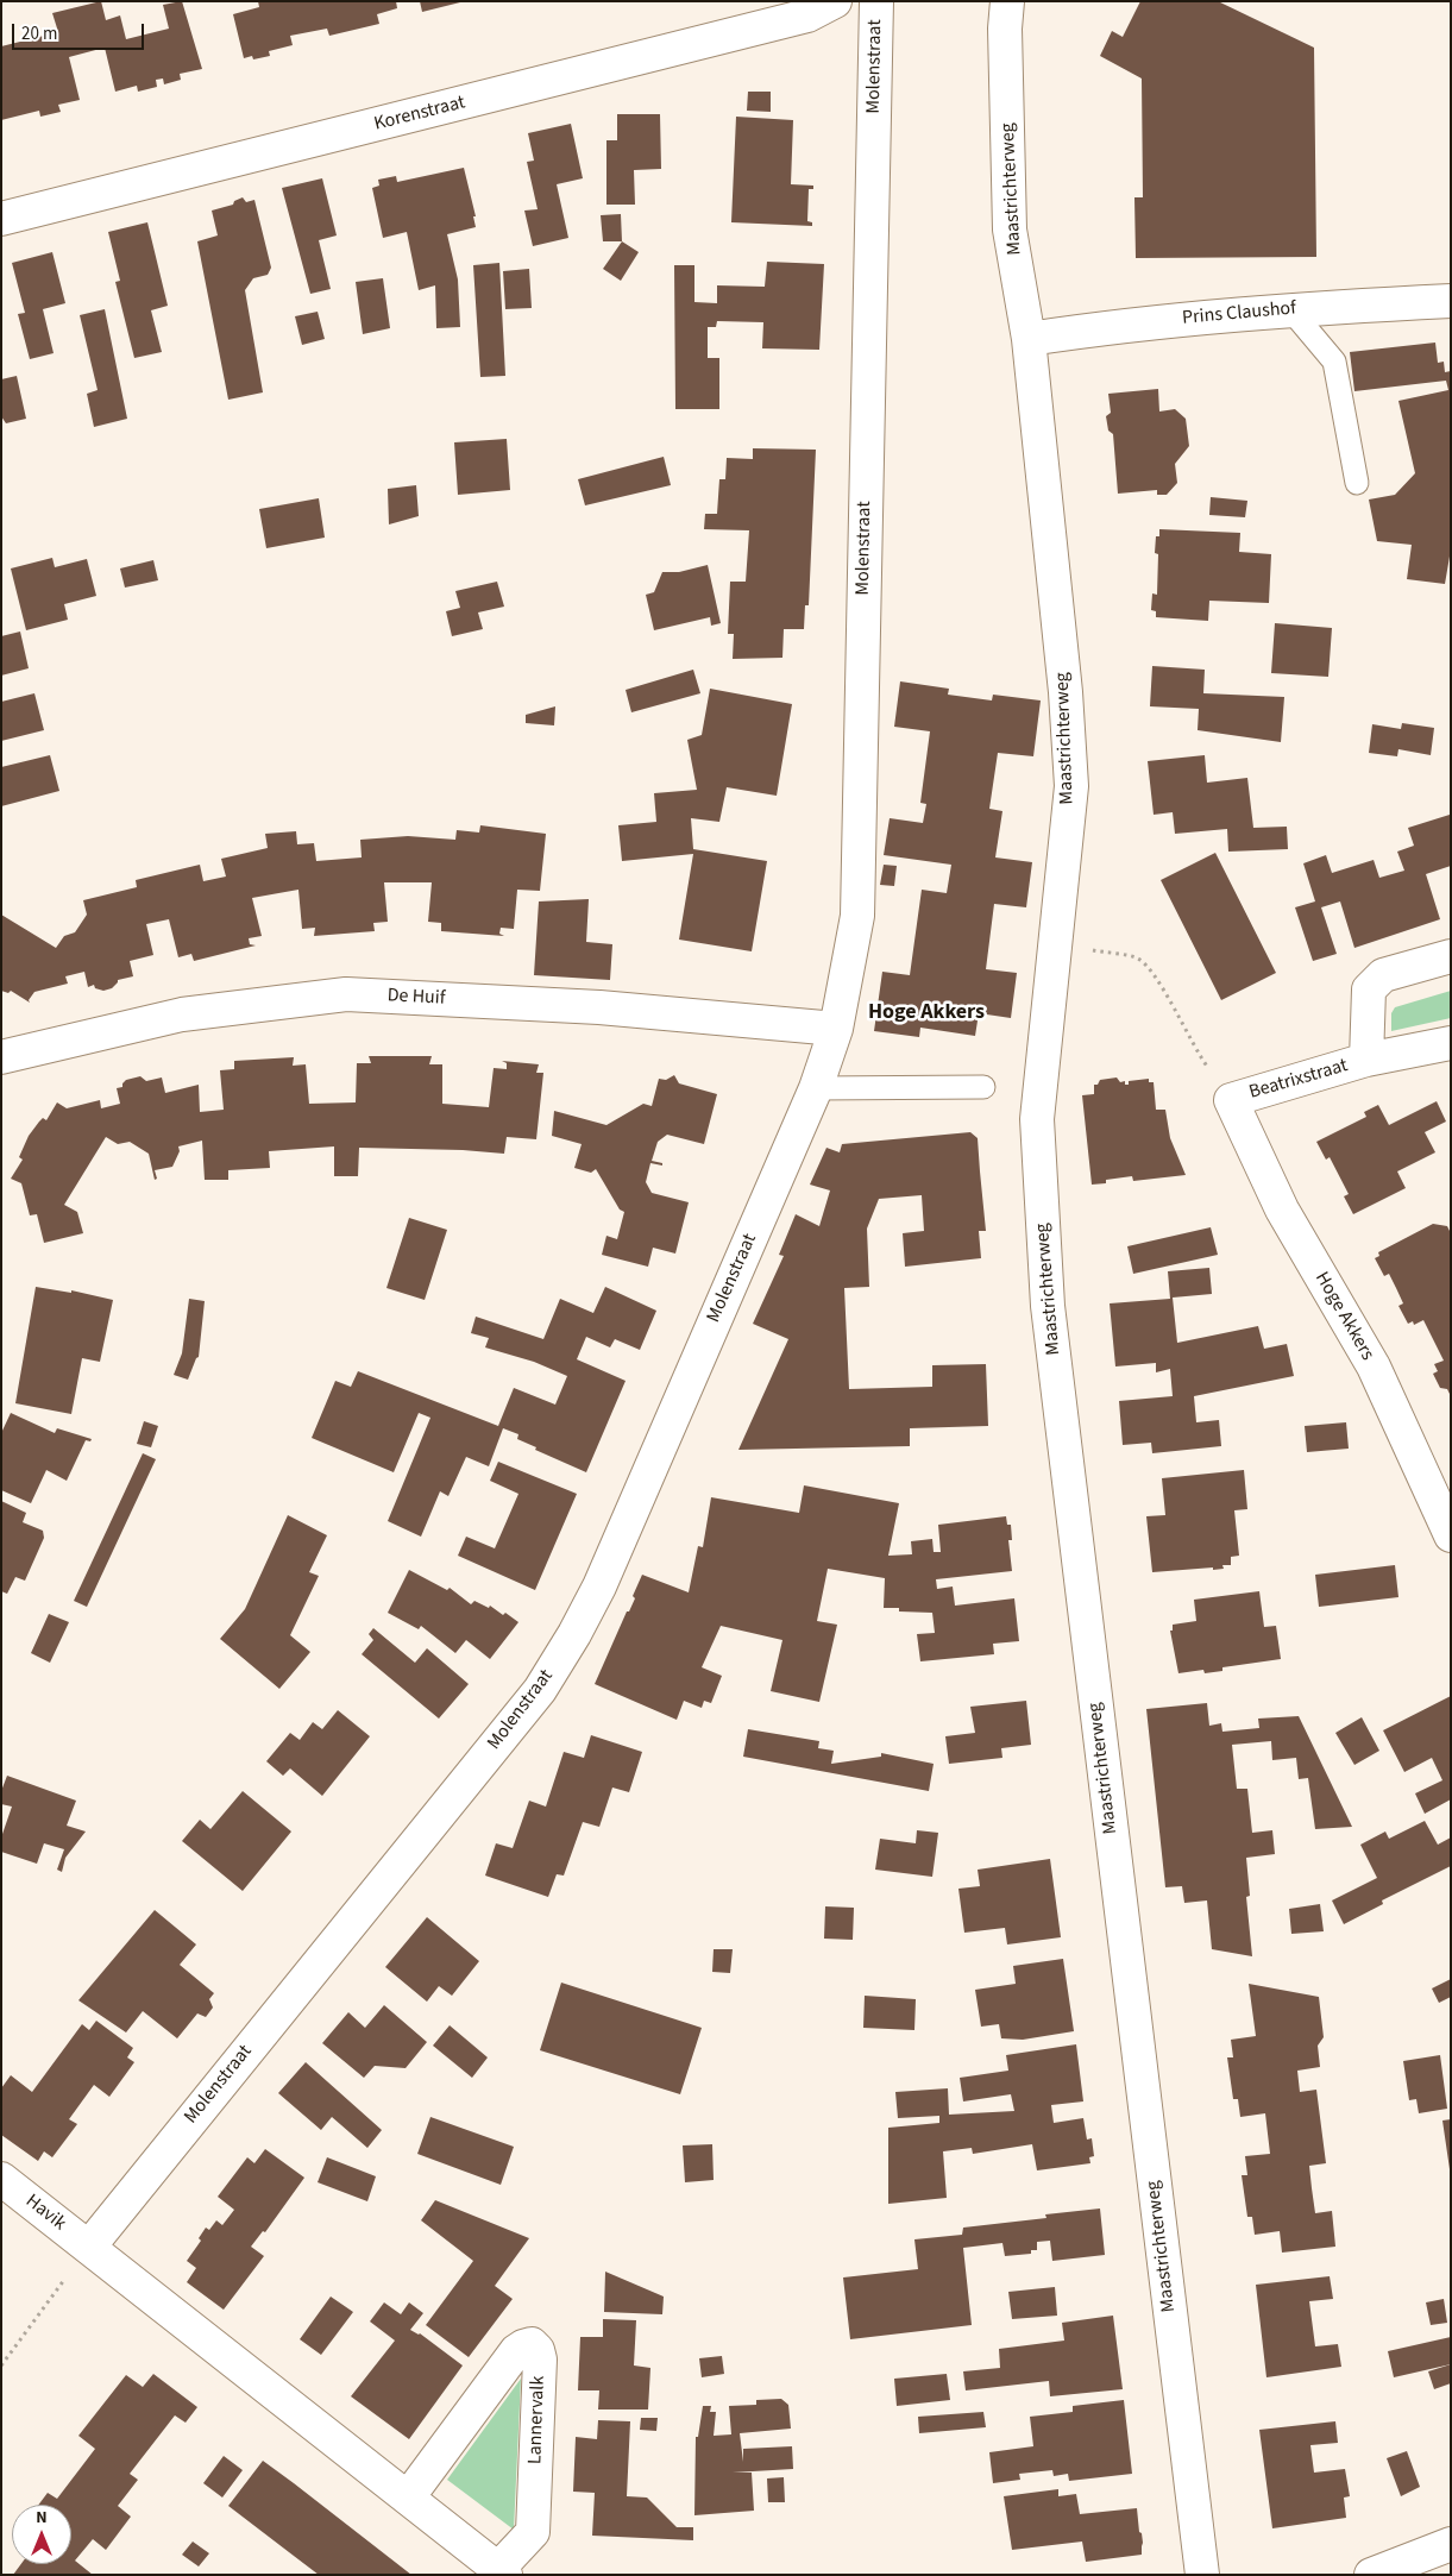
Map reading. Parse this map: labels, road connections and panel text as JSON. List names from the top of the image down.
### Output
{
  "streets": {
    "street": [
      "Molenstraat",
      "Korenstraat",
      "Maastrichterweg",
      "Prins Claushof",
      "De Huif",
      "Beatrixstraat",
      "Hoge Akkers",
      "Havik",
      "Lannervalk"
    ]
  },
  "crossings": [
    ["Molenstraat", "De Huif"],
    ["Molenstraat", "Havik"],
    ["Molenstraat", "Lannervalk"],
    ["Maastrichterweg", "Prins Claushof"],
    ["Beatrixstraat", "Hoge Akkers"],
    ["Havik", "Lannervalk"]
  ],
  "districts": ["Hoge Akkers"],
  "scale_bar": "20 m",
  "north": "top"
}
